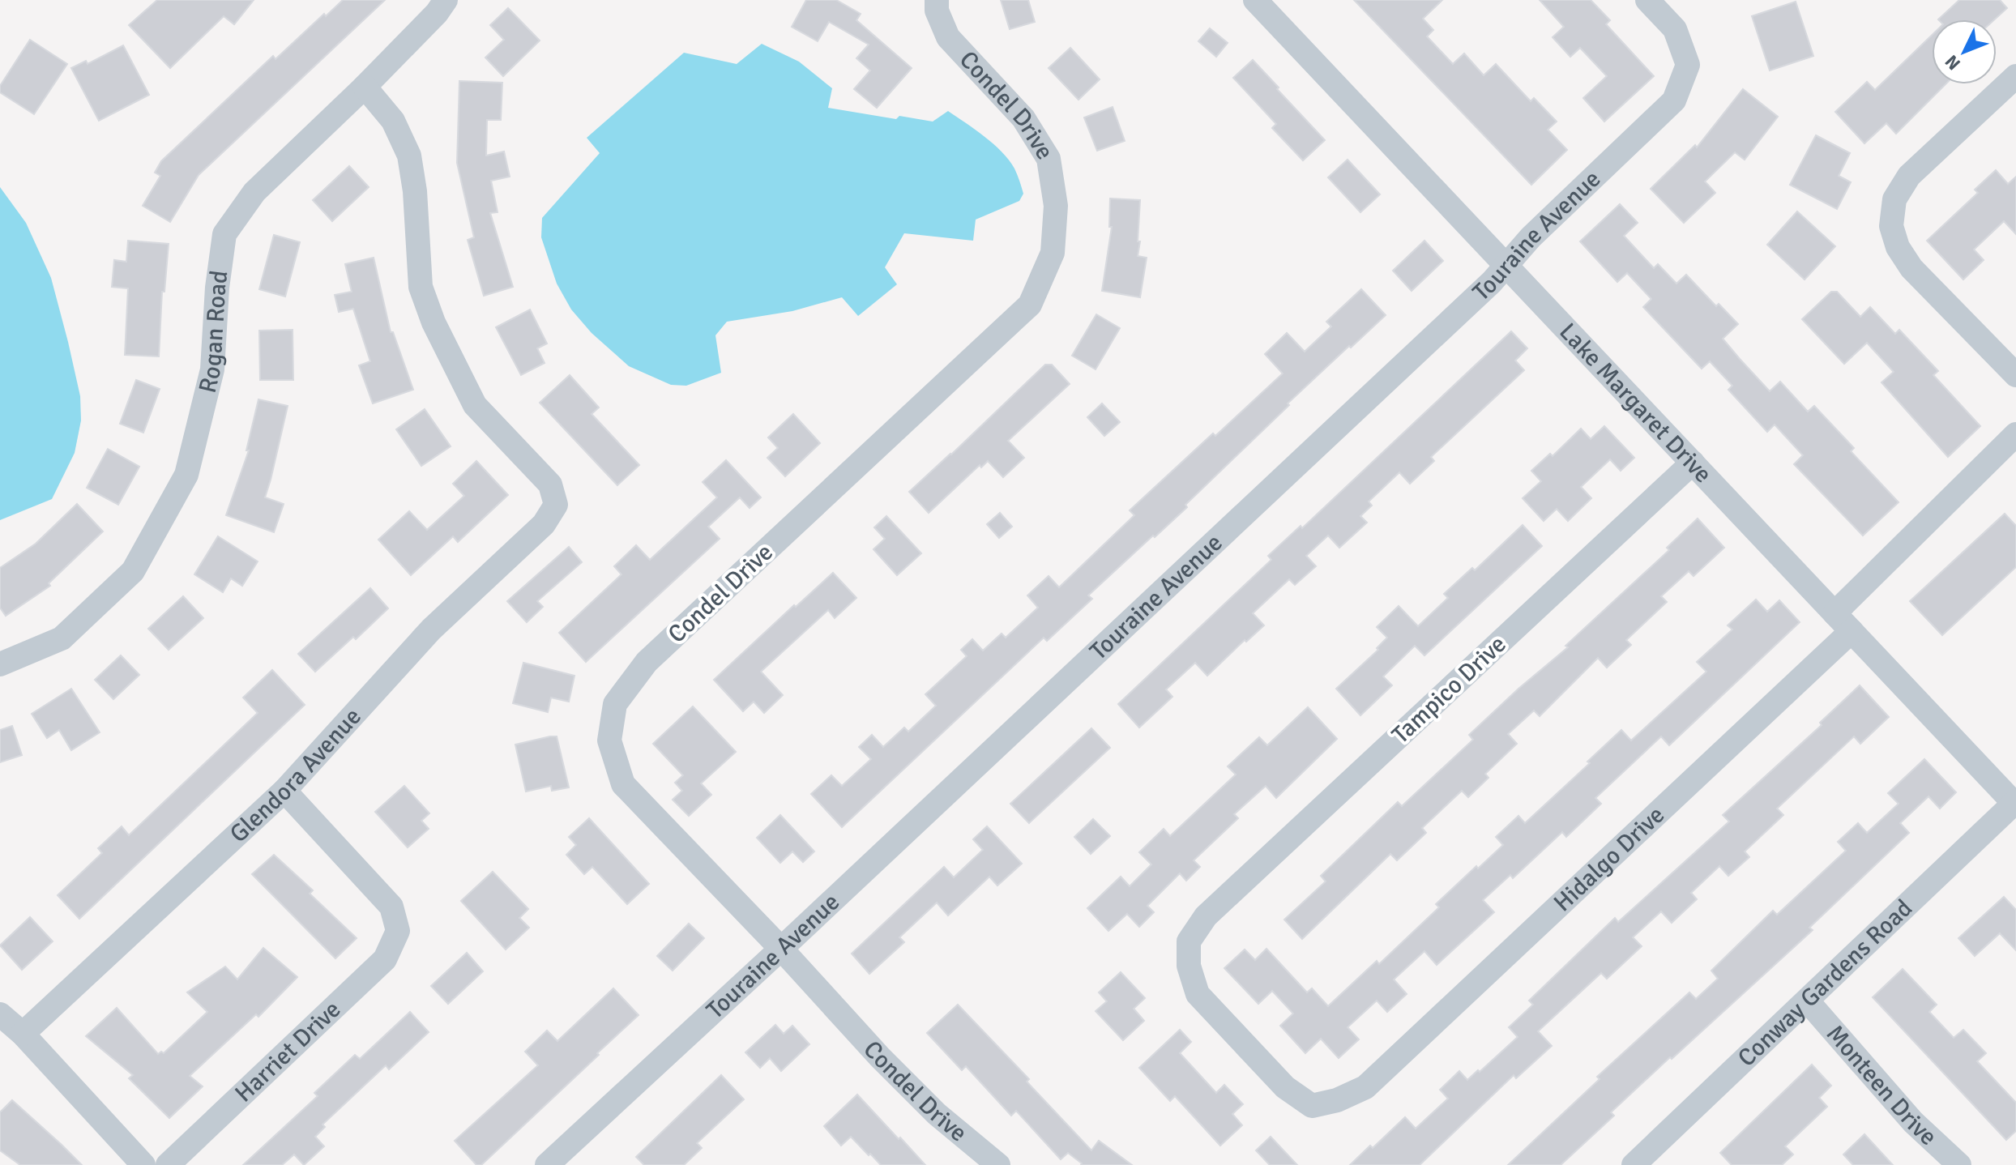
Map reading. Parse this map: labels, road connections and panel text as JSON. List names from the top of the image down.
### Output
{
  "streets": {
    "street": [
      "Condel Drive",
      "Touraine Avenue",
      "Rogan Road",
      "Lake Margaret Drive",
      "Tampico Drive",
      "Glendora Avenue",
      "Hidalgo Drive",
      "Conway Gardens Road",
      "Harriet Drive",
      "Monteen Drive"
    ]
  },
  "crossings": [
    ["Condel Drive", "Touraine Avenue"],
    ["Touraine Avenue", "Lake Margaret Drive"],
    ["Rogan Road", "Glendora Avenue"],
    ["Lake Margaret Drive", "Tampico Drive"],
    ["Lake Margaret Drive", "Hidalgo Drive"],
    ["Lake Margaret Drive", "Conway Gardens Road"],
    ["Tampico Drive", "Hidalgo Drive"],
    ["Glendora Avenue", "Harriet Drive"],
    ["Conway Gardens Road", "Monteen Drive"]
  ],
  "north": "bottom left"
}
